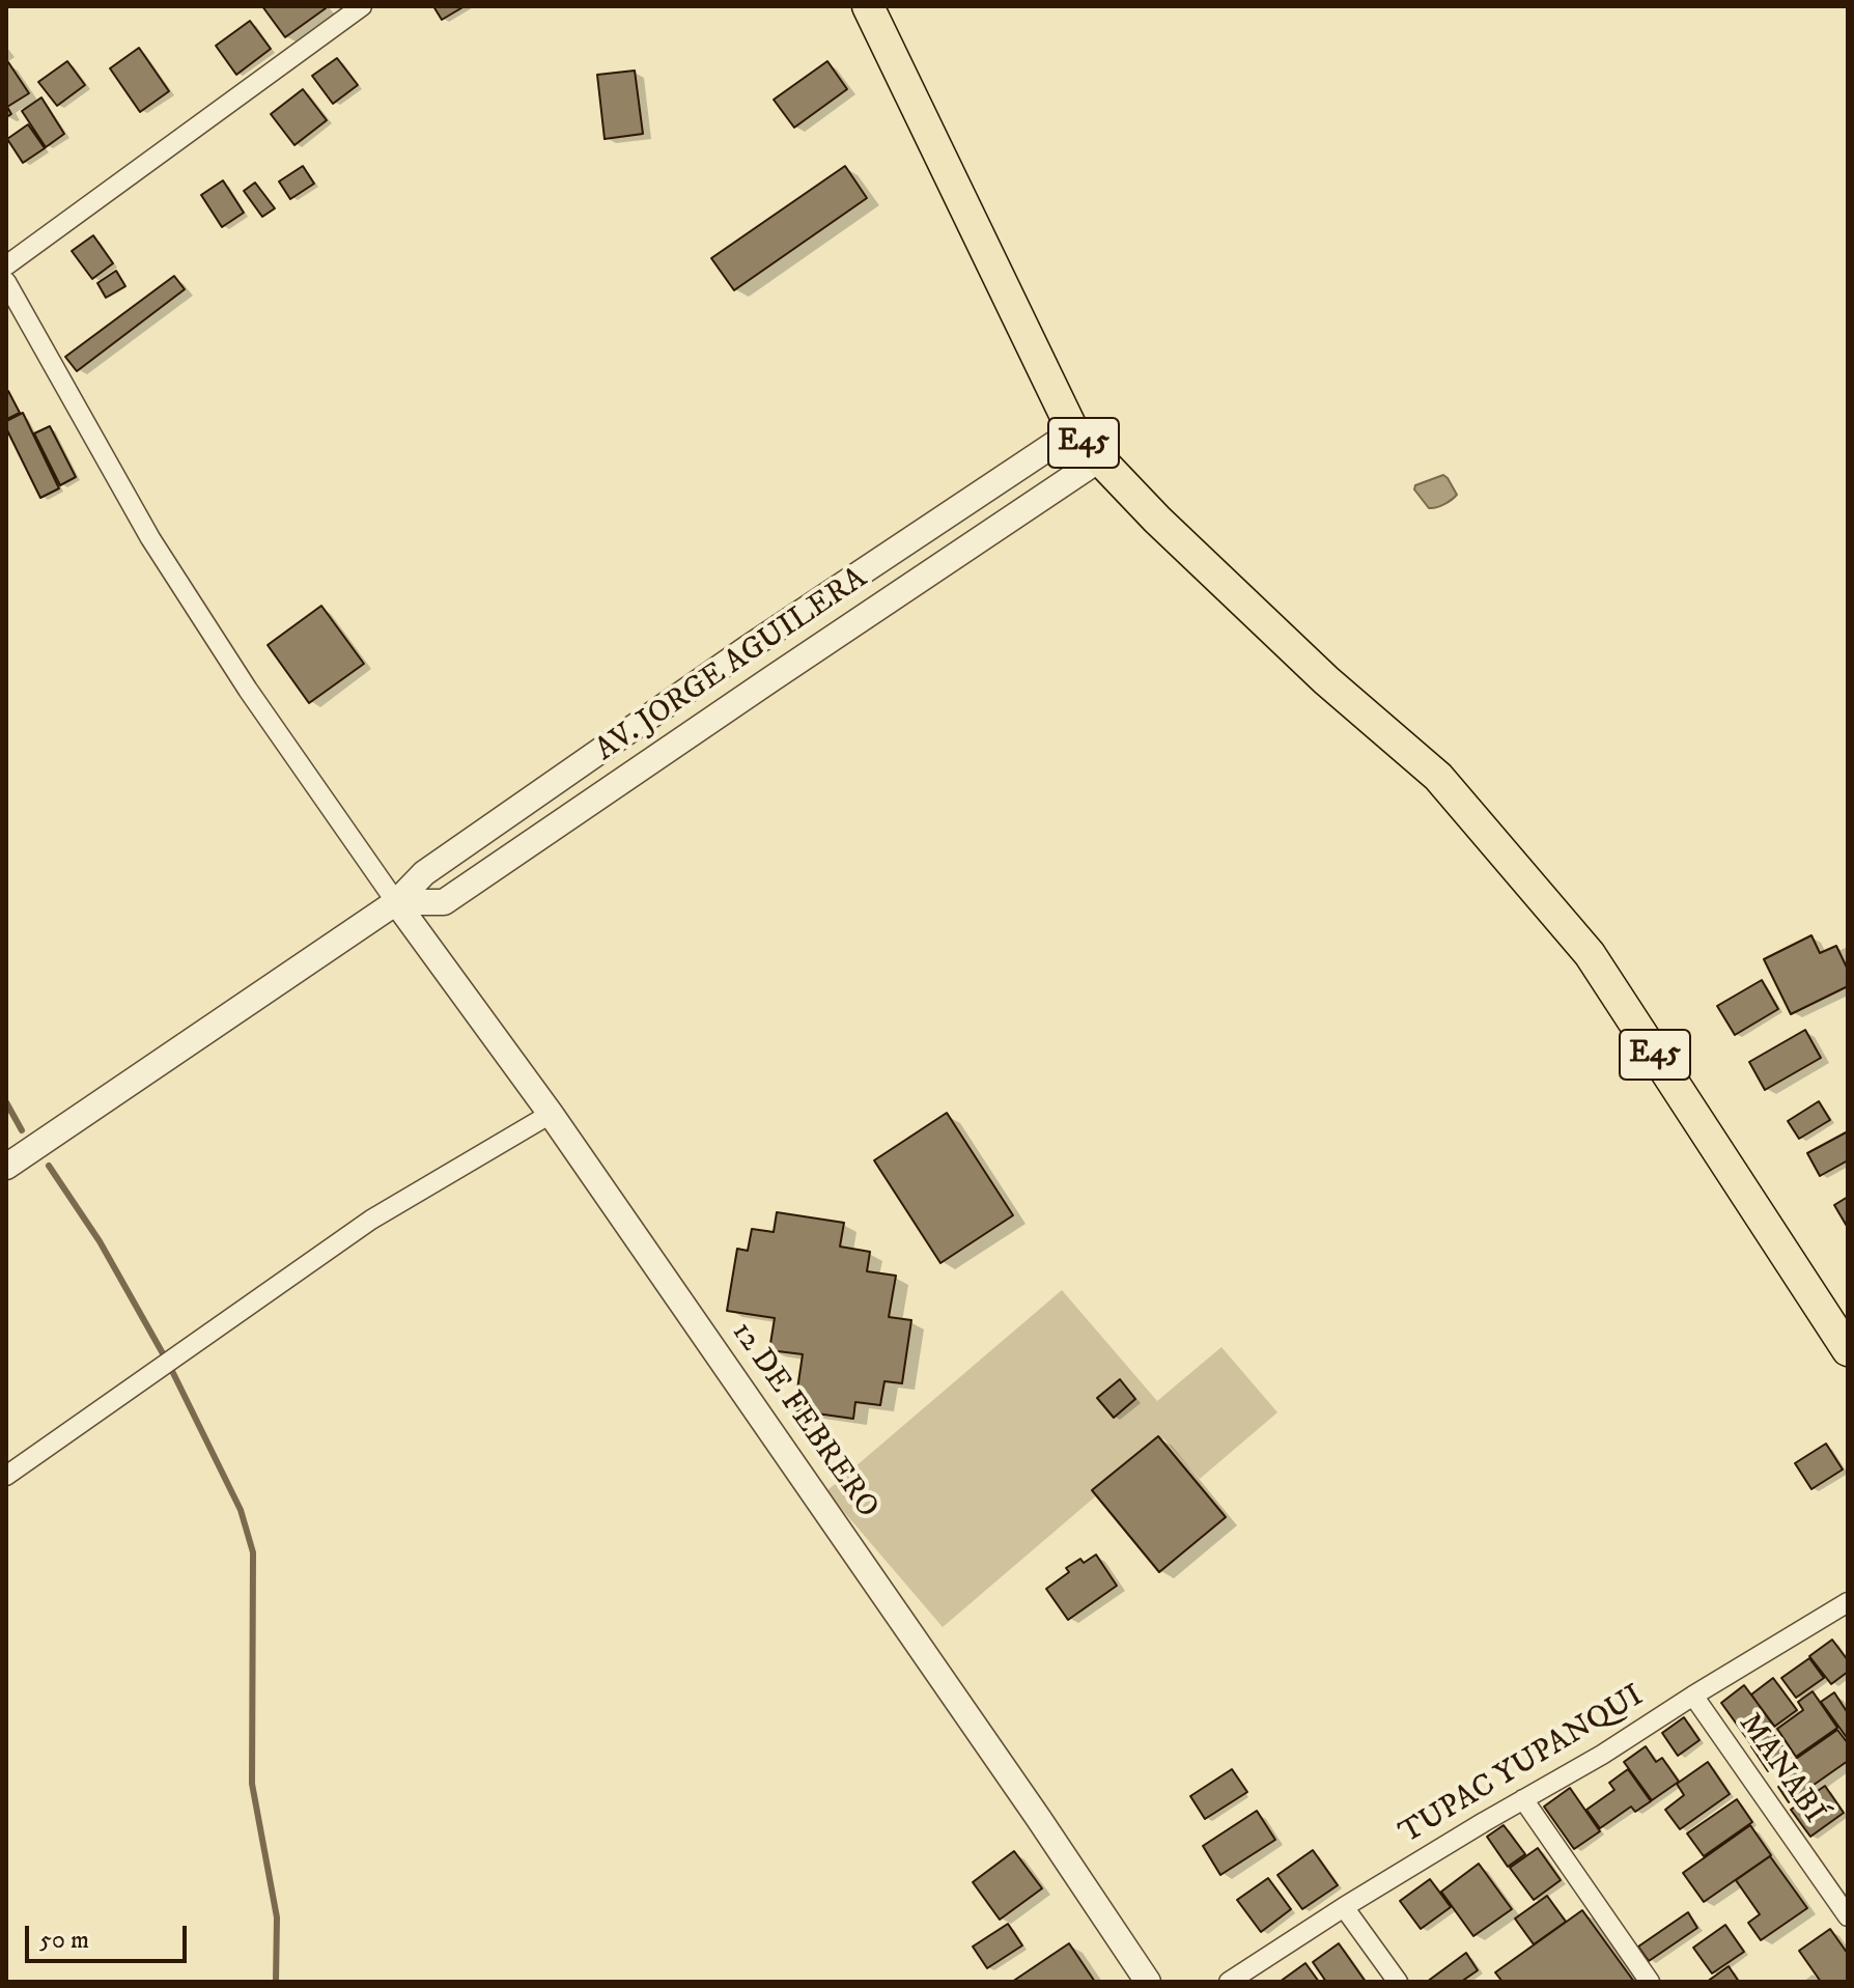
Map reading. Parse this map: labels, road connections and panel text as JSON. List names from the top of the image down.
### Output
{
  "streets": {
    "main road": ["E45"],
    "street": [
      "AV. JORGE AGUILERA",
      "12 DE FEBRERO",
      "TUPAC YUPANQUI",
      "MANABÍ"
    ]
  },
  "crossings": [
    ["E45", "AV. JORGE AGUILERA"],
    ["AV. JORGE AGUILERA", "12 DE FEBRERO"],
    ["TUPAC YUPANQUI", "MANABÍ"]
  ],
  "scale_bar": "50 m"
}
